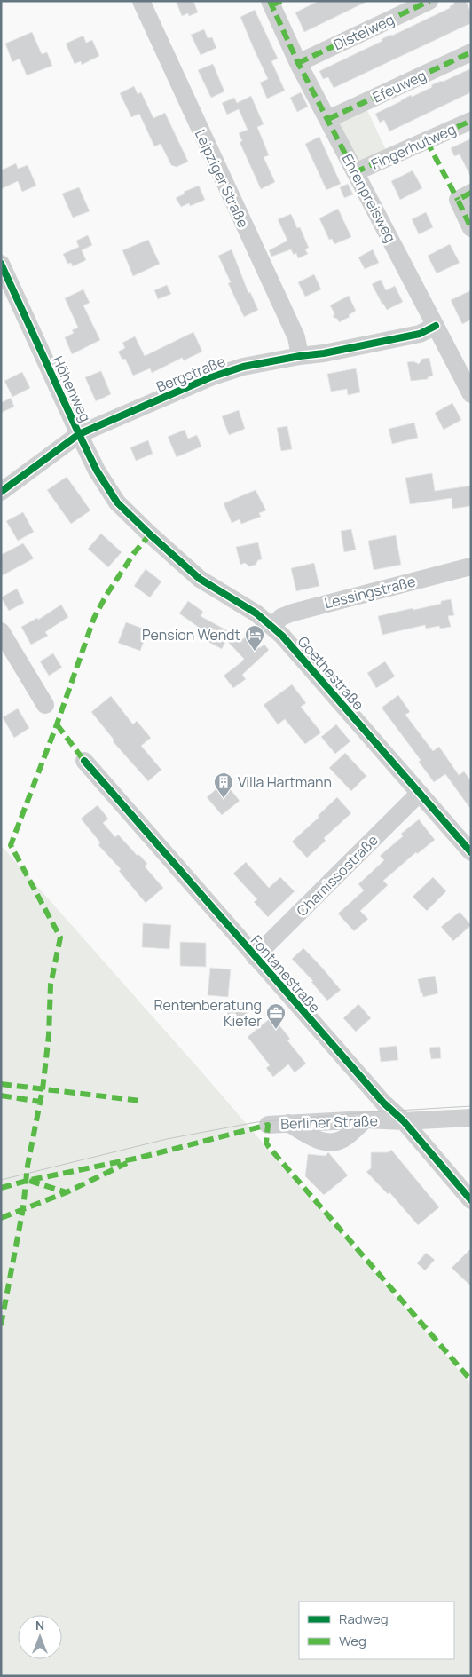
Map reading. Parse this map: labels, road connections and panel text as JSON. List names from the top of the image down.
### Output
{
  "streets": {
    "street": [
      "Distelweg",
      "Efeuweg",
      "Fingerhutweg",
      "Leipziger Straße",
      "Ehrenpreisweg",
      "Bergstraße",
      "Höhenweg",
      "Lessingstraße",
      "Goethestraße",
      "Chamissostraße",
      "Fontanestraße",
      "Berliner Straße"
    ]
  },
  "crossings": [
    ["Distelweg", "Ehrenpreisweg"],
    ["Efeuweg", "Ehrenpreisweg"],
    ["Fingerhutweg", "Ehrenpreisweg"],
    ["Leipziger Straße", "Bergstraße"],
    ["Ehrenpreisweg", "Bergstraße"],
    ["Bergstraße", "Höhenweg"],
    ["Höhenweg", "Goethestraße"],
    ["Lessingstraße", "Goethestraße"],
    ["Goethestraße", "Chamissostraße"],
    ["Chamissostraße", "Fontanestraße"],
    ["Fontanestraße", "Berliner Straße"]
  ],
  "places": {
    "hotel": ["Pension Wendt"],
    "building": ["Villa Hartmann"],
    "office": ["Rentenberatung Kiefer"]
  },
  "legend": ["Radweg", "Weg"],
  "north": "top"
}
